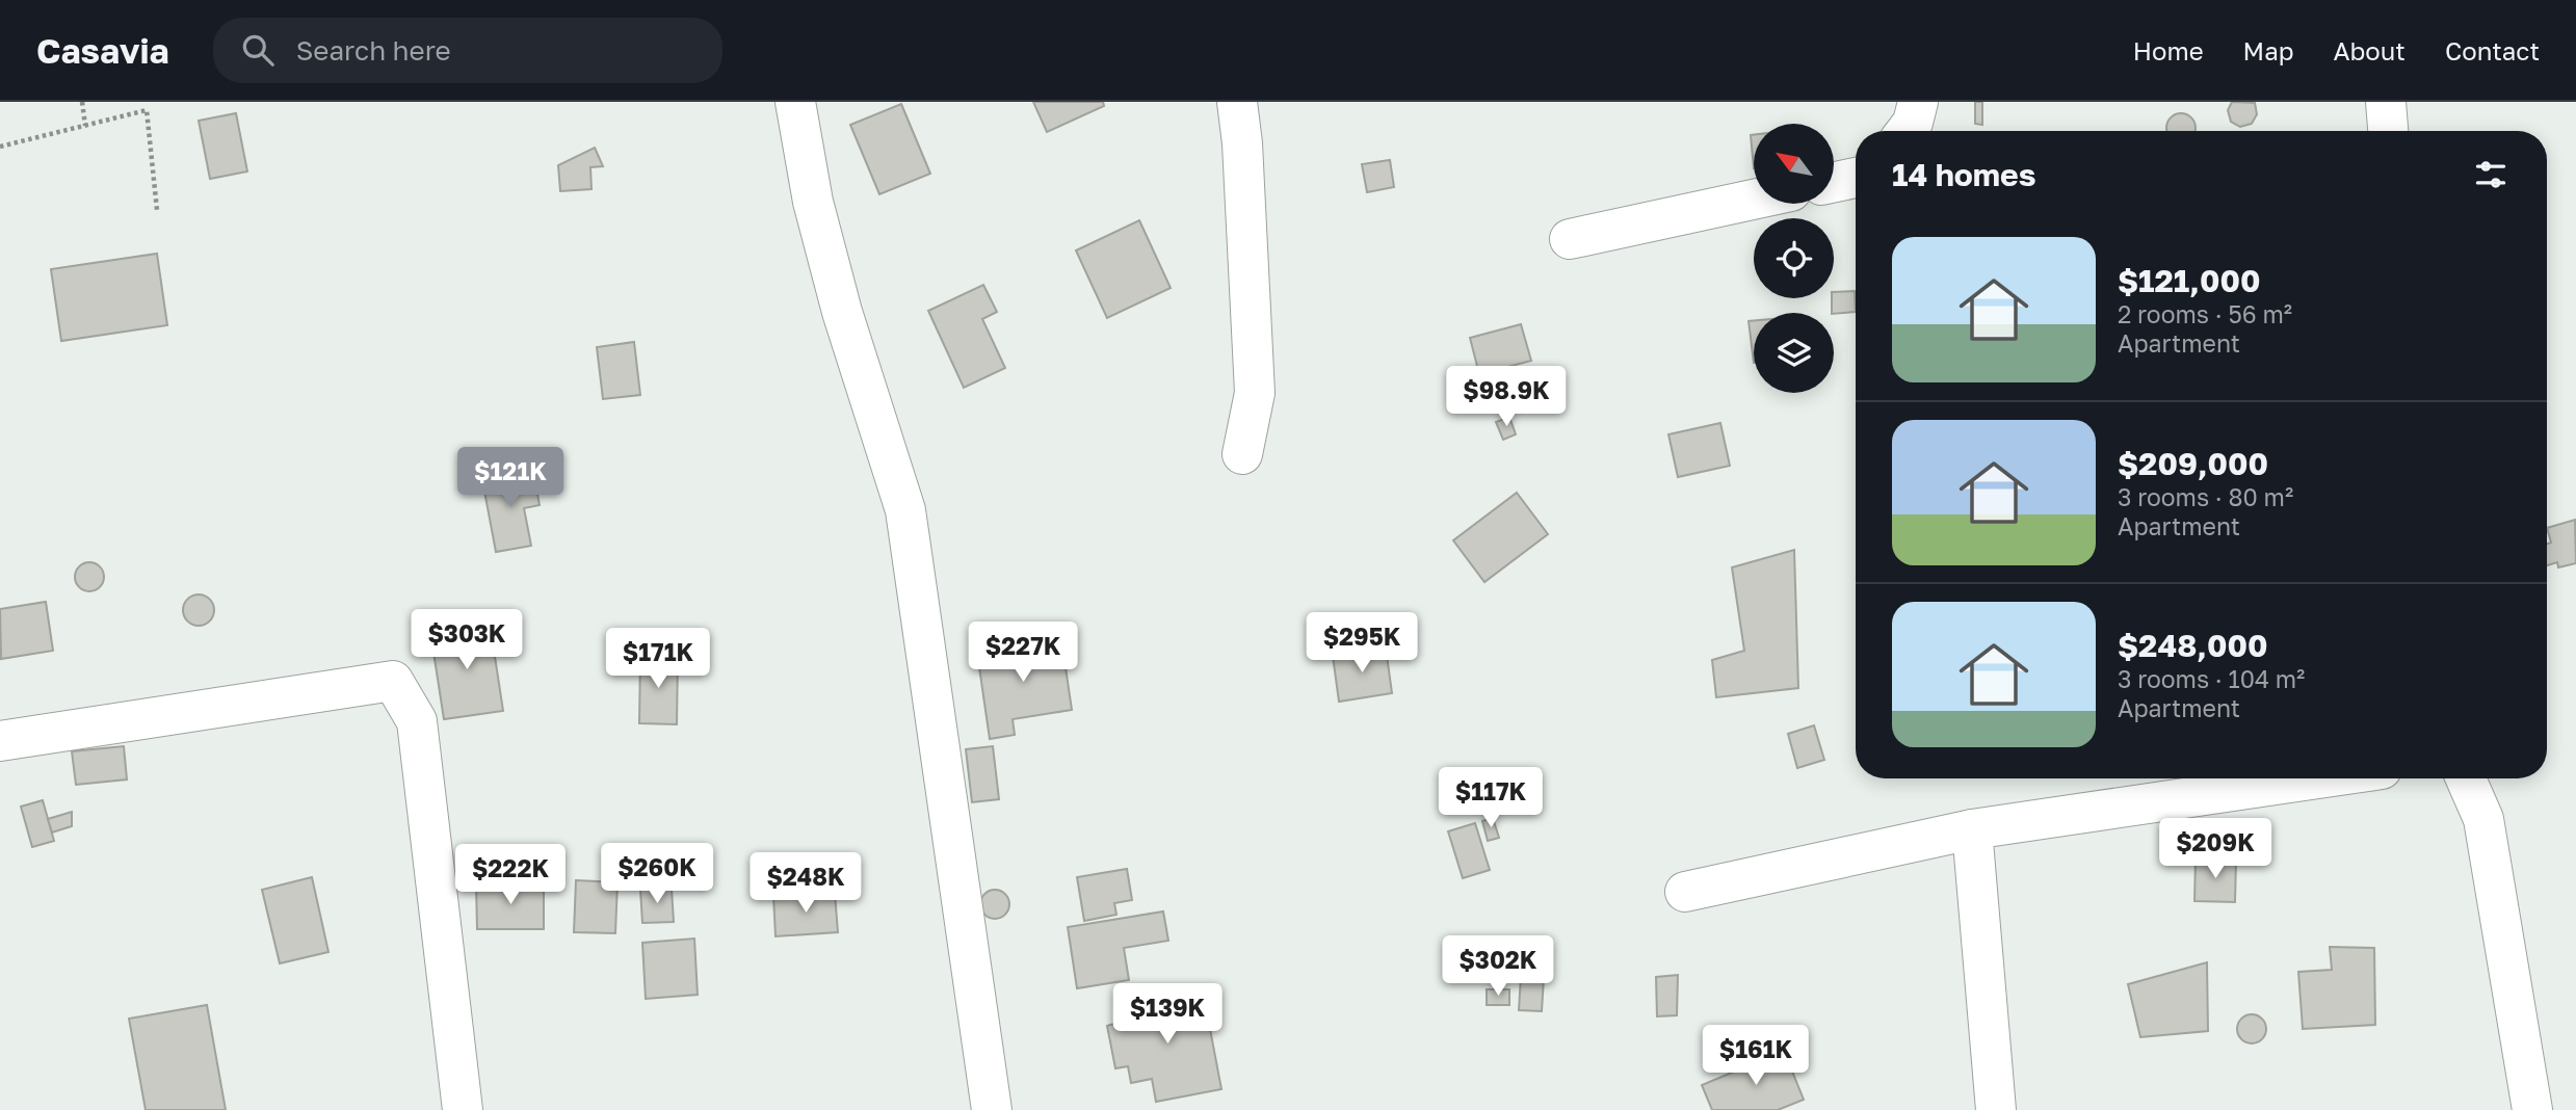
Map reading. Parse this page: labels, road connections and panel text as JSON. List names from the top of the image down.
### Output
{
  "north": "top left",
  "page": {
    "header": "Casavia",
    "search": "Search here",
    "nav": [
      "Home",
      "Map",
      "About",
      "Contact"
    ],
    "heading": "14 homes",
    "list": [
      {
        "name": "$121,000",
        "note": "2 rooms · 56 m² · Apartment"
      },
      {
        "name": "$209,000",
        "note": "3 rooms · 80 m² · Apartment"
      },
      {
        "name": "$248,000",
        "note": "3 rooms · 104 m² · Apartment"
      }
    ],
    "price": [
      "$98.9K",
      "$121K",
      "$303K",
      "$295K",
      "$227K",
      "$171K",
      "$117K",
      "$209K",
      "$260K",
      "$222K",
      "$248K",
      "$302K",
      "$139K",
      "$161K"
    ]
  }
}
